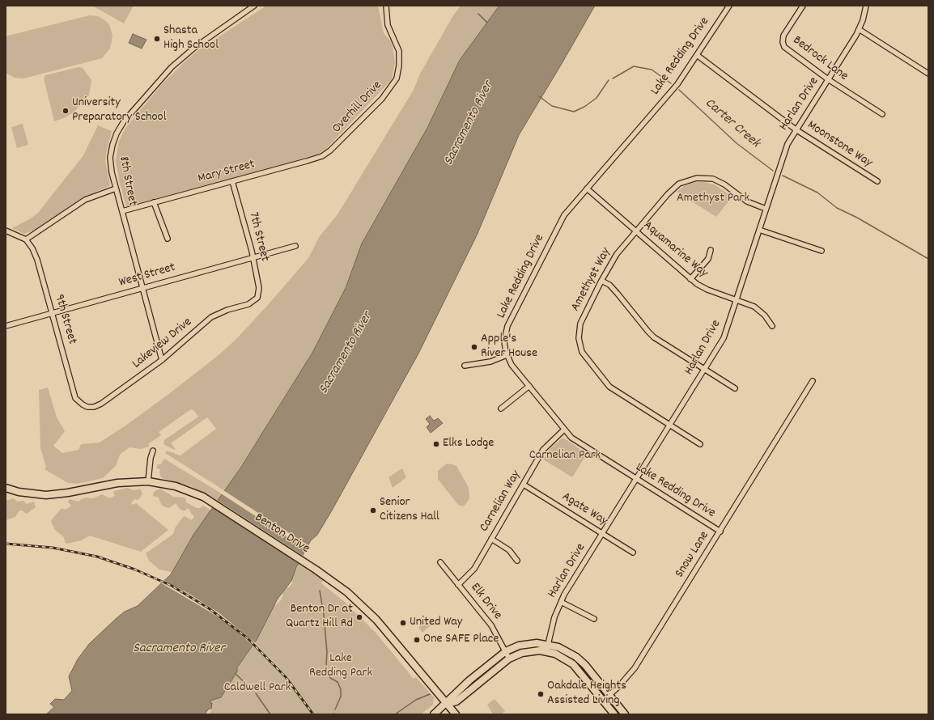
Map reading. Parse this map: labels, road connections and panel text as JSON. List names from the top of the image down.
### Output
{
  "streets": {
    "street": [
      "Lake Redding Drive",
      "Bedrock Lane",
      "Harlan Drive",
      "Overhill Drive",
      "Moonstone Way",
      "Mary Street",
      "8th Street",
      "7th Street",
      "Aquamarine Way",
      "West Street",
      "Amethyst Way",
      "9th Street",
      "Lakeview Drive",
      "Carnelian Way",
      "Agate Way",
      "Benton Drive",
      "Snow Lane",
      "Elk Drive"
    ]
  },
  "crossings": [
    ["Lake Redding Drive", "Harlan Drive"],
    ["Lake Redding Drive", "Moonstone Way"],
    ["Lake Redding Drive", "Aquamarine Way"],
    ["Lake Redding Drive", "Carnelian Way"],
    ["Lake Redding Drive", "Snow Lane"],
    ["Bedrock Lane", "Harlan Drive"],
    ["Harlan Drive", "Moonstone Way"],
    ["Harlan Drive", "Aquamarine Way"],
    ["Harlan Drive", "Amethyst Way"],
    ["Harlan Drive", "Agate Way"],
    ["Overhill Drive", "Mary Street"],
    ["Mary Street", "8th Street"],
    ["Mary Street", "7th Street"],
    ["8th Street", "West Street"],
    ["8th Street", "Lakeview Drive"],
    ["7th Street", "West Street"],
    ["7th Street", "Lakeview Drive"],
    ["Aquamarine Way", "Amethyst Way"],
    ["West Street", "9th Street"],
    ["9th Street", "Lakeview Drive"],
    ["Carnelian Way", "Agate Way"],
    ["Carnelian Way", "Elk Drive"]
  ],
  "water": ["Sacramento River", "Carter Creek"],
  "parks": [
    "Amethyst Park",
    "Carnelian Park",
    "Lake Redding Park",
    "Caldwell Park"
  ],
  "places": [
    "Shasta High School",
    "University Preparatory School",
    "Apple's River House",
    "Elks Lodge",
    "Senior Citizens Hall",
    "Benton Dr at Quartz Hill Rd",
    "United Way",
    "One SAFE Place",
    "Oakdale Heights Assisted Living"
  ]
}
